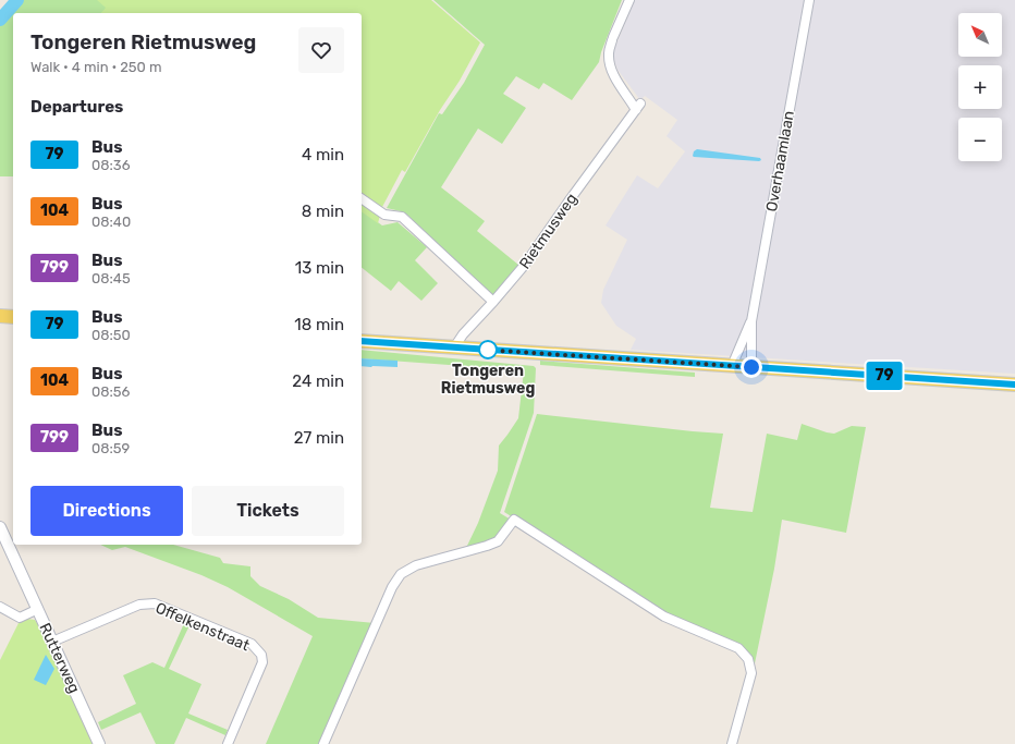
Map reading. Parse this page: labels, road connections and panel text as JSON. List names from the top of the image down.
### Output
{
  "streets": {
    "street": [
      "Overhaamlaan",
      "Rietmusweg",
      "Offelkenstraat",
      "Rutterweg"
    ]
  },
  "crossings": [
    ["Offelkenstraat", "Rutterweg"]
  ],
  "places": ["Tongeren Rietmusweg"],
  "lines": ["bus line 79"],
  "north": "top left",
  "page": {
    "on_map": "79",
    "map_buttons": ["+", "−"],
    "heading": [
      ["Tongeren Rietmusweg", "Walk · 4 min · 250 m"],
      "Departures"
    ],
    "list": [
      {
        "mark": "79",
        "name": "Bus",
        "note": "08:36",
        "value": "4 min"
      },
      {
        "mark": "104",
        "name": "Bus",
        "note": "08:40",
        "value": "8 min"
      },
      {
        "mark": "799",
        "name": "Bus",
        "note": "08:45",
        "value": "13 min"
      },
      {
        "mark": "79",
        "name": "Bus",
        "note": "08:50",
        "value": "18 min"
      },
      {
        "mark": "104",
        "name": "Bus",
        "note": "08:56",
        "value": "24 min"
      },
      {
        "mark": "799",
        "name": "Bus",
        "note": "08:59",
        "value": "27 min"
      }
    ],
    "buttons": ["Directions", "Tickets"]
  }
}
